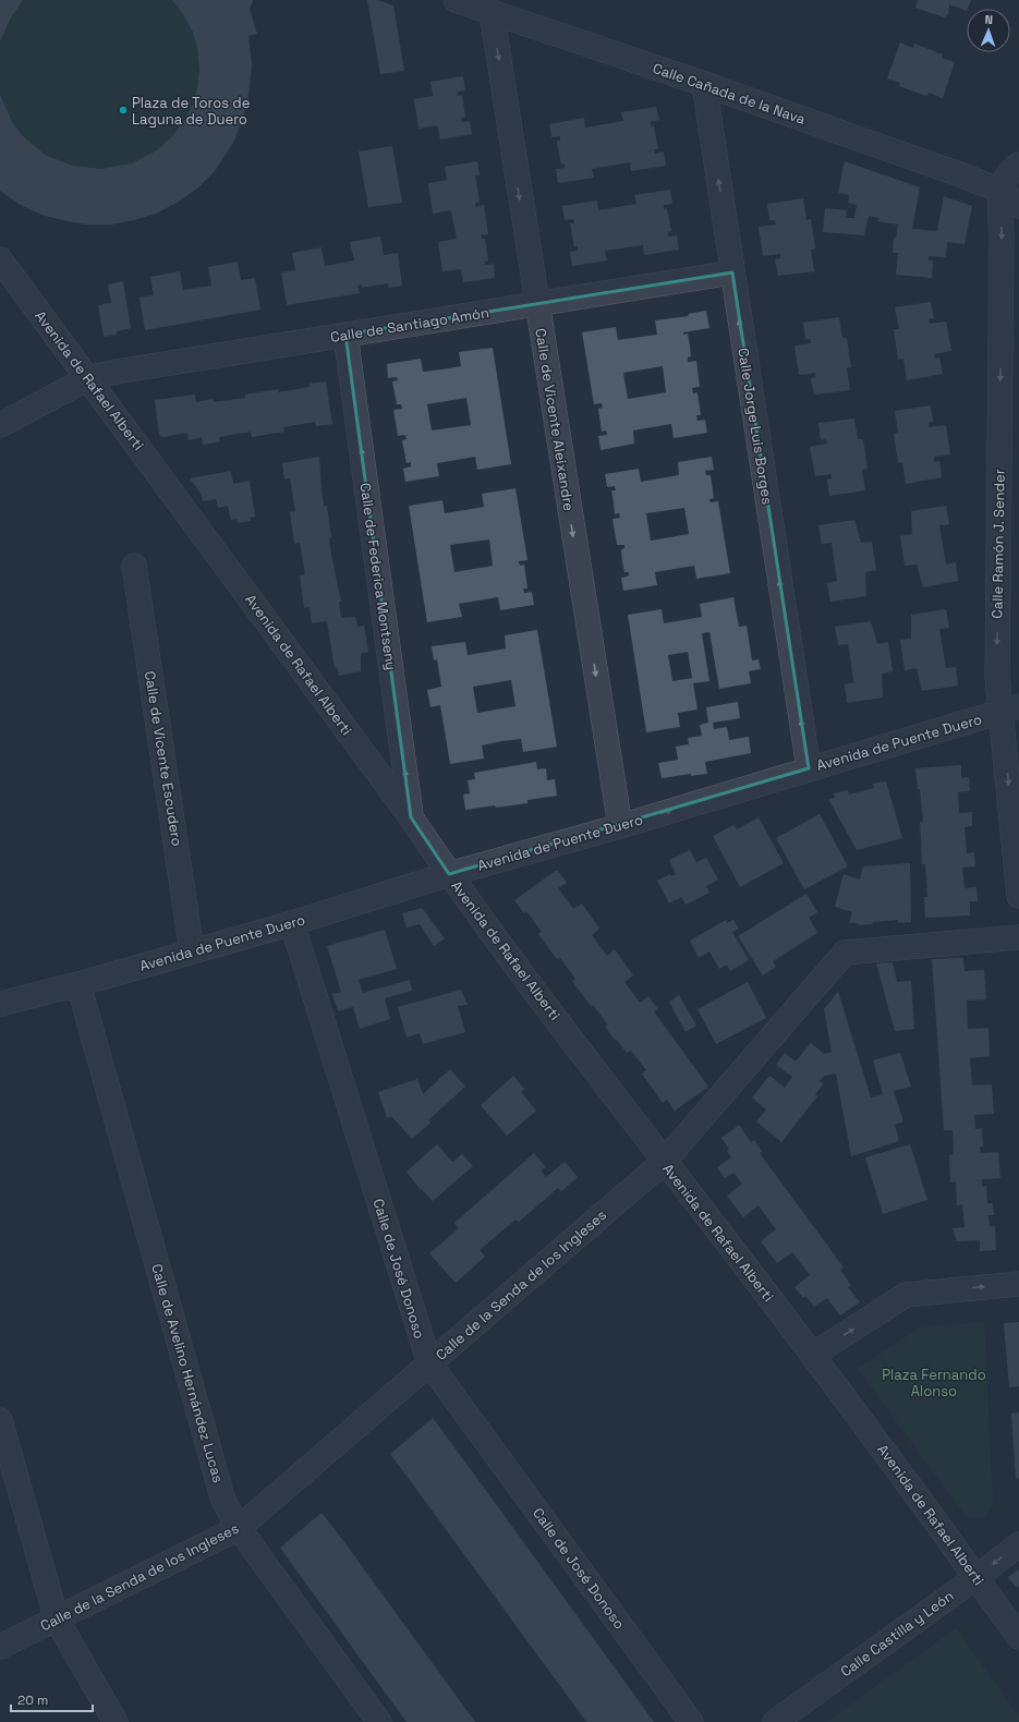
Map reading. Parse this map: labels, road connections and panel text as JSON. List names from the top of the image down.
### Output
{
  "streets": {
    "street": [
      "Calle Cañada de la Nava",
      "Calle de Santiago Amón",
      "Avenida de Rafael Alberti",
      "Calle de Vicente Aleixandre",
      "Calle Jorge Luis Borges",
      "Calle Ramón J. Sender",
      "Calle de Federica Montseny",
      "Avenida de Puente Duero",
      "Calle de Vicente Escudero",
      "Calle de José Donoso",
      "Calle de la Senda de los Ingleses",
      "Calle de Avelino Hernández Lucas",
      "Calle Castilla y León"
    ]
  },
  "crossings": [
    ["Calle Cañada de la Nava", "Calle de Vicente Aleixandre"],
    ["Calle Cañada de la Nava", "Calle Jorge Luis Borges"],
    ["Calle Cañada de la Nava", "Calle Ramón J. Sender"],
    ["Calle de Santiago Amón", "Avenida de Rafael Alberti"],
    ["Calle de Santiago Amón", "Calle de Vicente Aleixandre"],
    ["Calle de Santiago Amón", "Calle Jorge Luis Borges"],
    ["Calle de Santiago Amón", "Calle de Federica Montseny"],
    ["Avenida de Rafael Alberti", "Calle de Federica Montseny"],
    ["Avenida de Rafael Alberti", "Avenida de Puente Duero"],
    ["Avenida de Rafael Alberti", "Calle de la Senda de los Ingleses"],
    ["Avenida de Rafael Alberti", "Calle Castilla y León"],
    ["Calle de Vicente Aleixandre", "Avenida de Puente Duero"],
    ["Calle Jorge Luis Borges", "Avenida de Puente Duero"],
    ["Calle Ramón J. Sender", "Avenida de Puente Duero"],
    ["Avenida de Puente Duero", "Calle de Vicente Escudero"],
    ["Avenida de Puente Duero", "Calle de José Donoso"],
    ["Avenida de Puente Duero", "Calle de Avelino Hernández Lucas"],
    ["Calle de José Donoso", "Calle de la Senda de los Ingleses"],
    ["Calle de la Senda de los Ingleses", "Calle de Avelino Hernández Lucas"]
  ],
  "one_way": [
    "Calle de Vicente Aleixandre",
    "Calle Jorge Luis Borges",
    "Calle Ramón J. Sender",
    "Calle de Federica Montseny"
  ],
  "parks": ["Plaza Fernando Alonso"],
  "places": ["Plaza de Toros de Laguna de Duero"],
  "scale_bar": "20 m",
  "north": "top"
}
